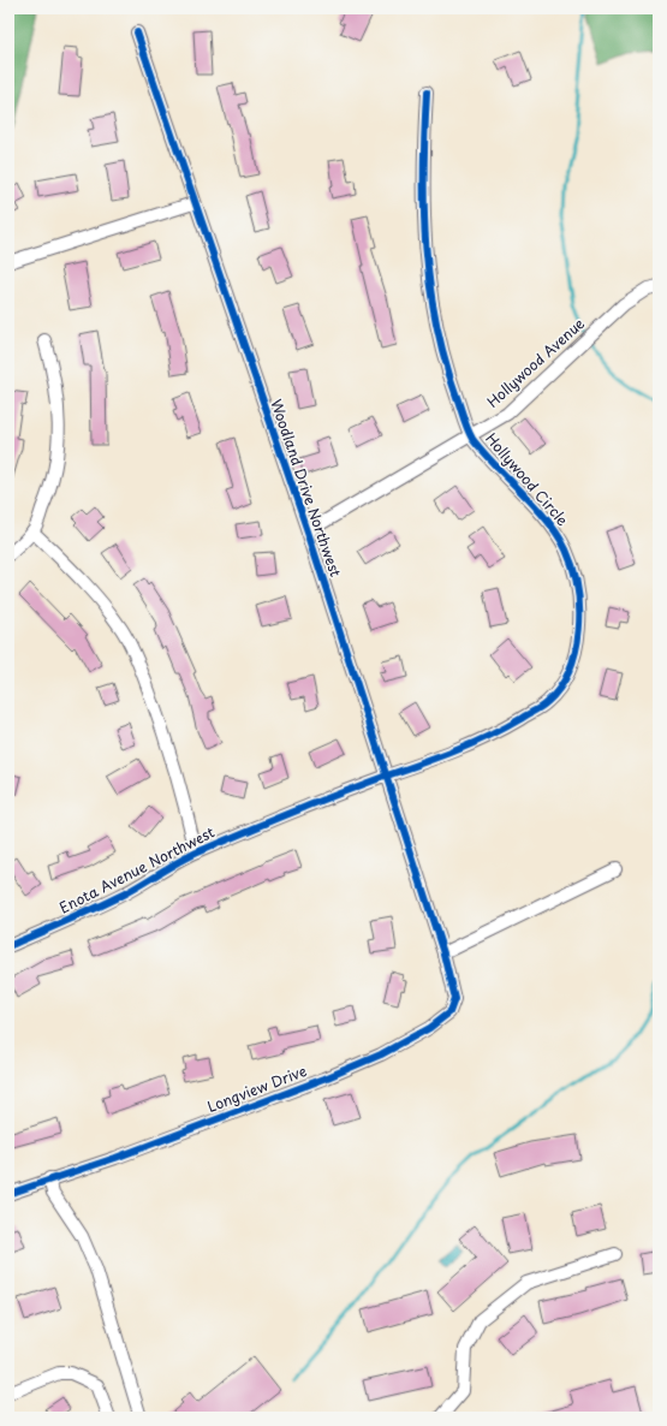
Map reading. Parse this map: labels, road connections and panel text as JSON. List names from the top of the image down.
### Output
{
  "streets": {
    "street": [
      "Hollywood Avenue",
      "Hollywood Circle",
      "Woodland Drive Northwest",
      "Enota Avenue Northwest",
      "Longview Drive"
    ]
  },
  "crossings": [
    ["Hollywood Avenue", "Hollywood Circle"],
    ["Hollywood Avenue", "Woodland Drive Northwest"],
    ["Hollywood Circle", "Woodland Drive Northwest"],
    ["Hollywood Circle", "Enota Avenue Northwest"],
    ["Woodland Drive Northwest", "Enota Avenue Northwest"],
    ["Woodland Drive Northwest", "Longview Drive"]
  ]
}
